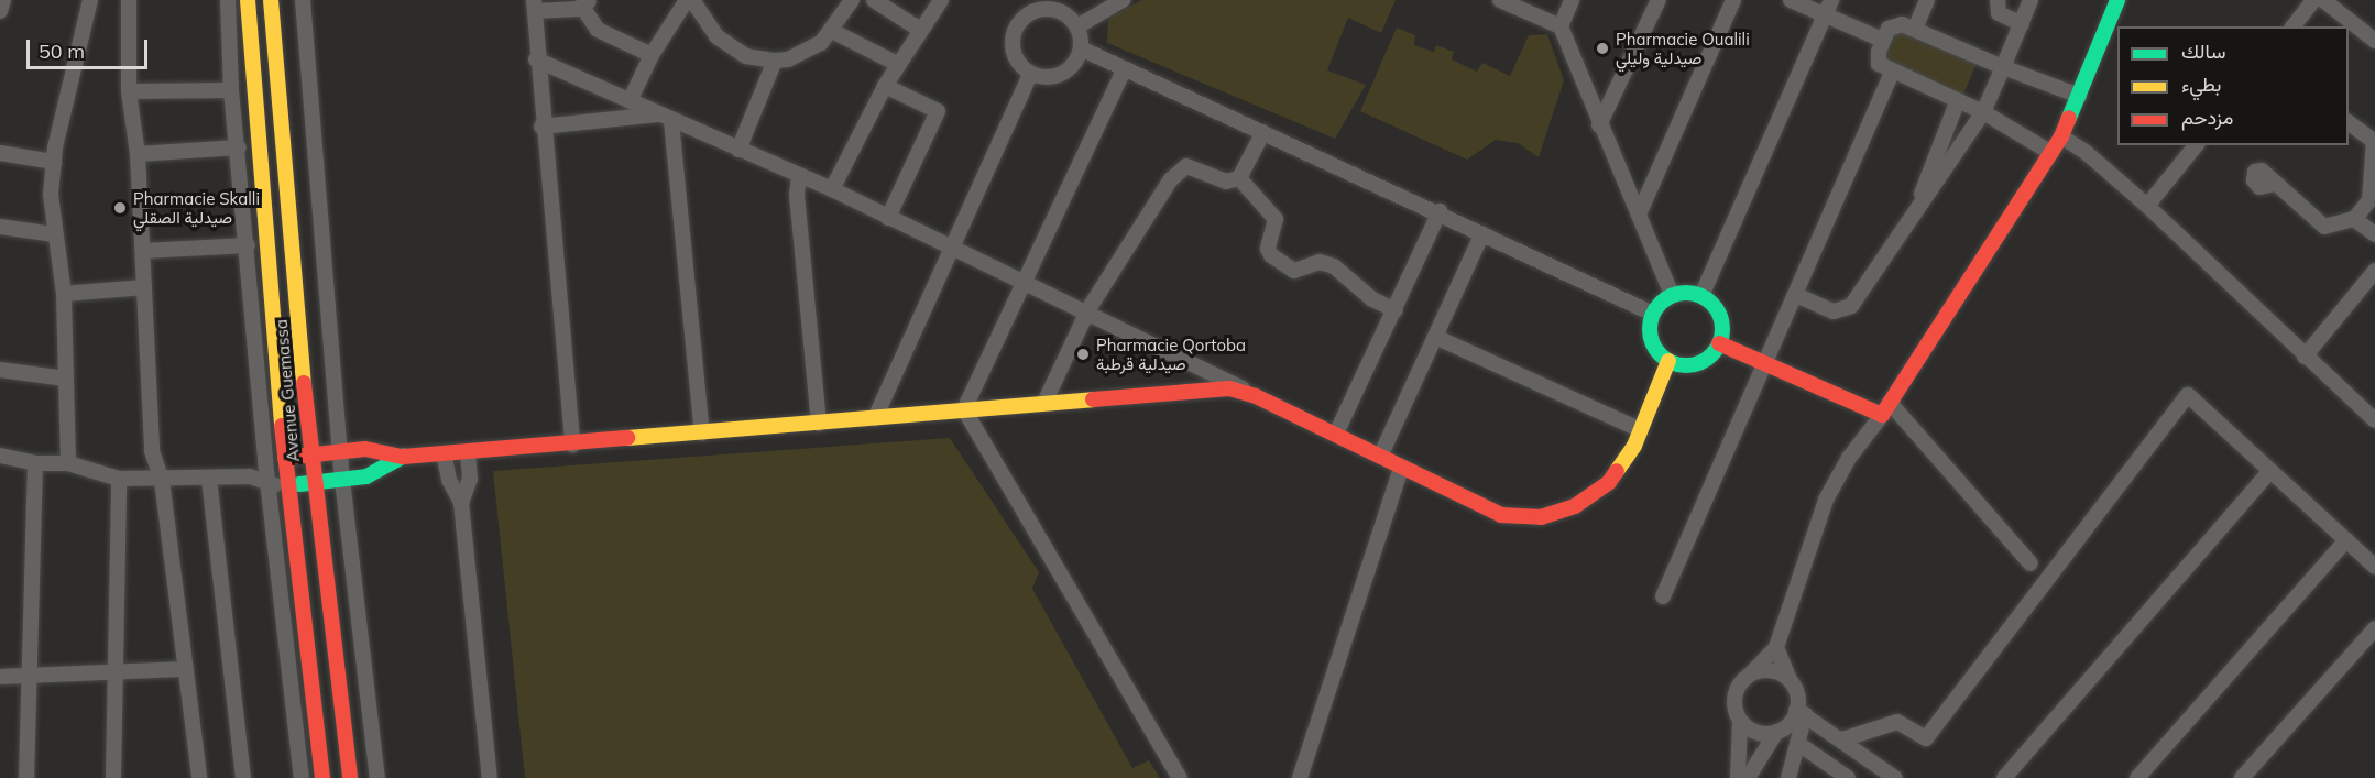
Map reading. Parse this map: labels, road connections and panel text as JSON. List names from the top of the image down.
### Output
{
  "streets": {
    "street": ["Avenue Guemassa"]
  },
  "places": ["Pharmacie Oualili صيدلية وليلي", "Pharmacie Skalli صيدلية الصقلي", "Pharmacie Qortoba صيدلية قرطبة"],
  "legend": ["سالك", "بطيء", "مزدحم"],
  "scale_bar": "50 m"
}
